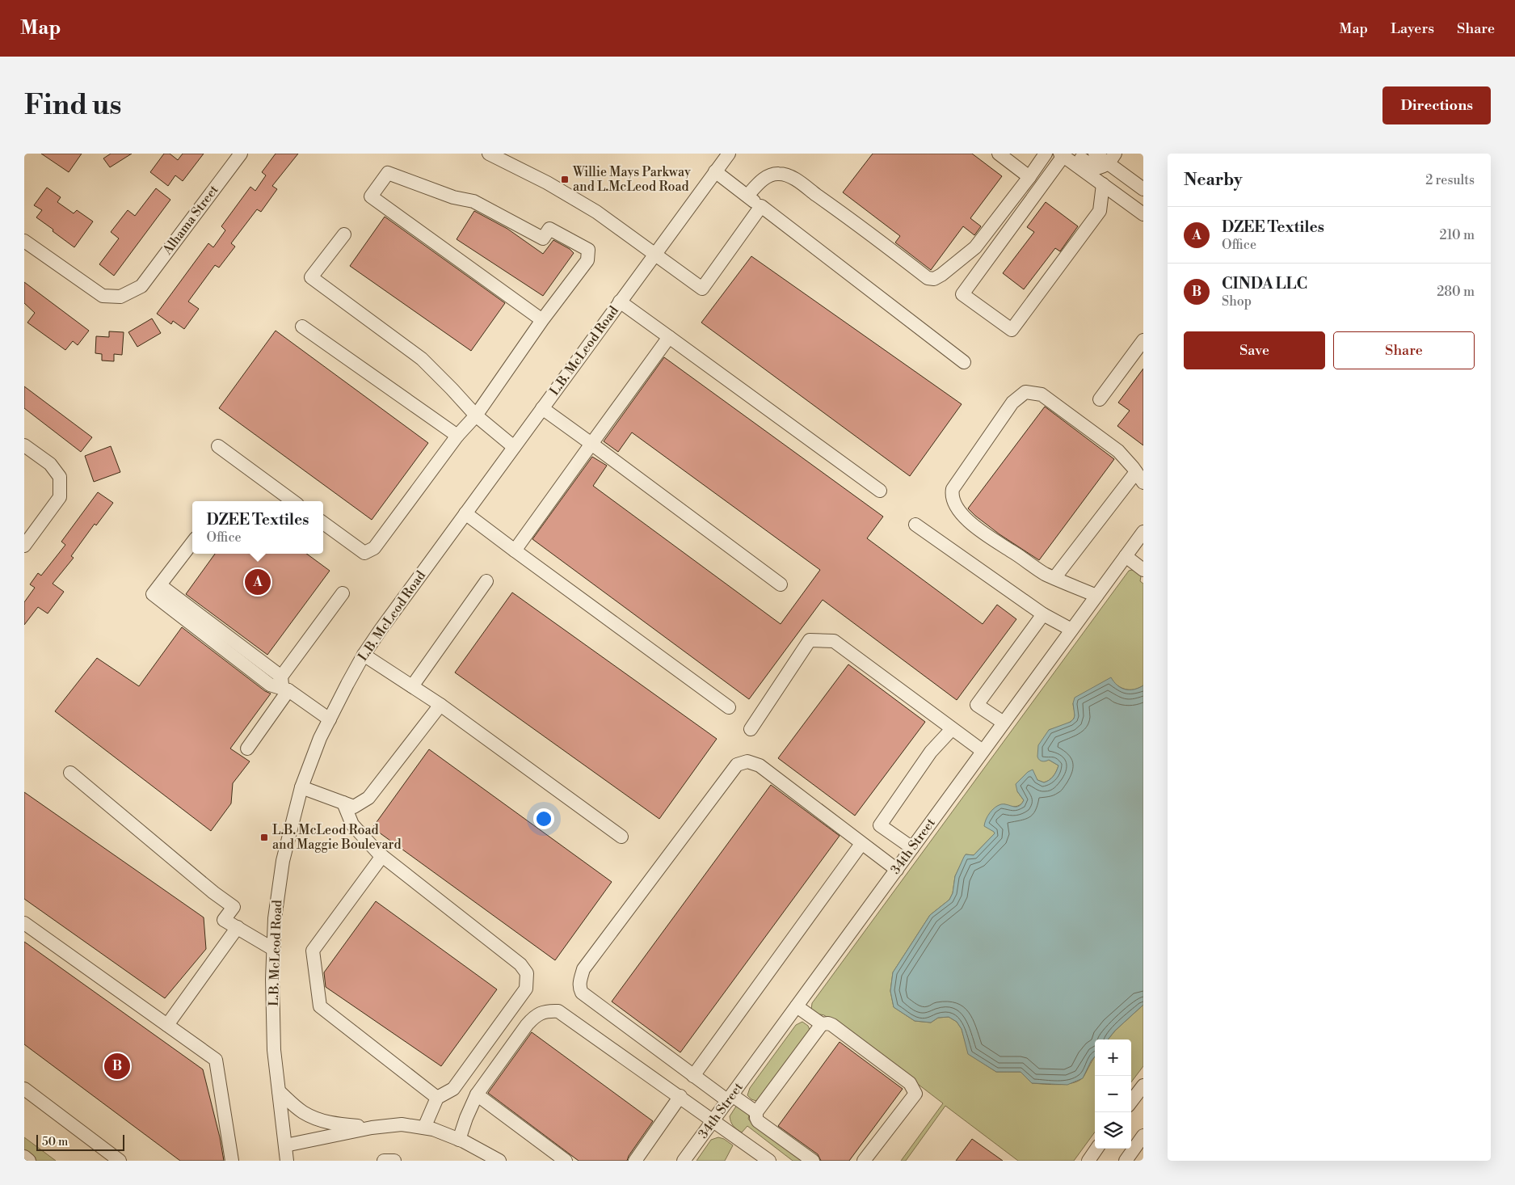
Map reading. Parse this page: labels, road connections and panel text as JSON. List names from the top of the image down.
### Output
{
  "streets": {
    "street": ["Alhama Street", "L.B. McLeod Road", "34th Street"]
  },
  "places": {
    "transit": ["Willie Mays Parkway and L.McLeod Road", "L.B. McLeod Road and Maggie Boulevard"]
  },
  "scale_bar": "50 m",
  "page": {
    "header": "Map",
    "nav": ["Map", "Layers", "Share"],
    "buttons": [
      "Directions",
      ["Save", "Share"]
    ],
    "title": "Find us",
    "heading": ["Nearby", "2 results"],
    "list": [
      {
        "mark": "A",
        "name": "DZEE Textiles",
        "note": "Office",
        "value": "210 m"
      },
      {
        "mark": "B",
        "name": "CINDA LLC",
        "note": "Shop",
        "value": "280 m"
      }
    ],
    "popup": ["DZEE Textiles", "Office"],
    "pins": ["A", "B"],
    "map_buttons": ["+", "−"],
    "scale": "50 m"
  }
}
